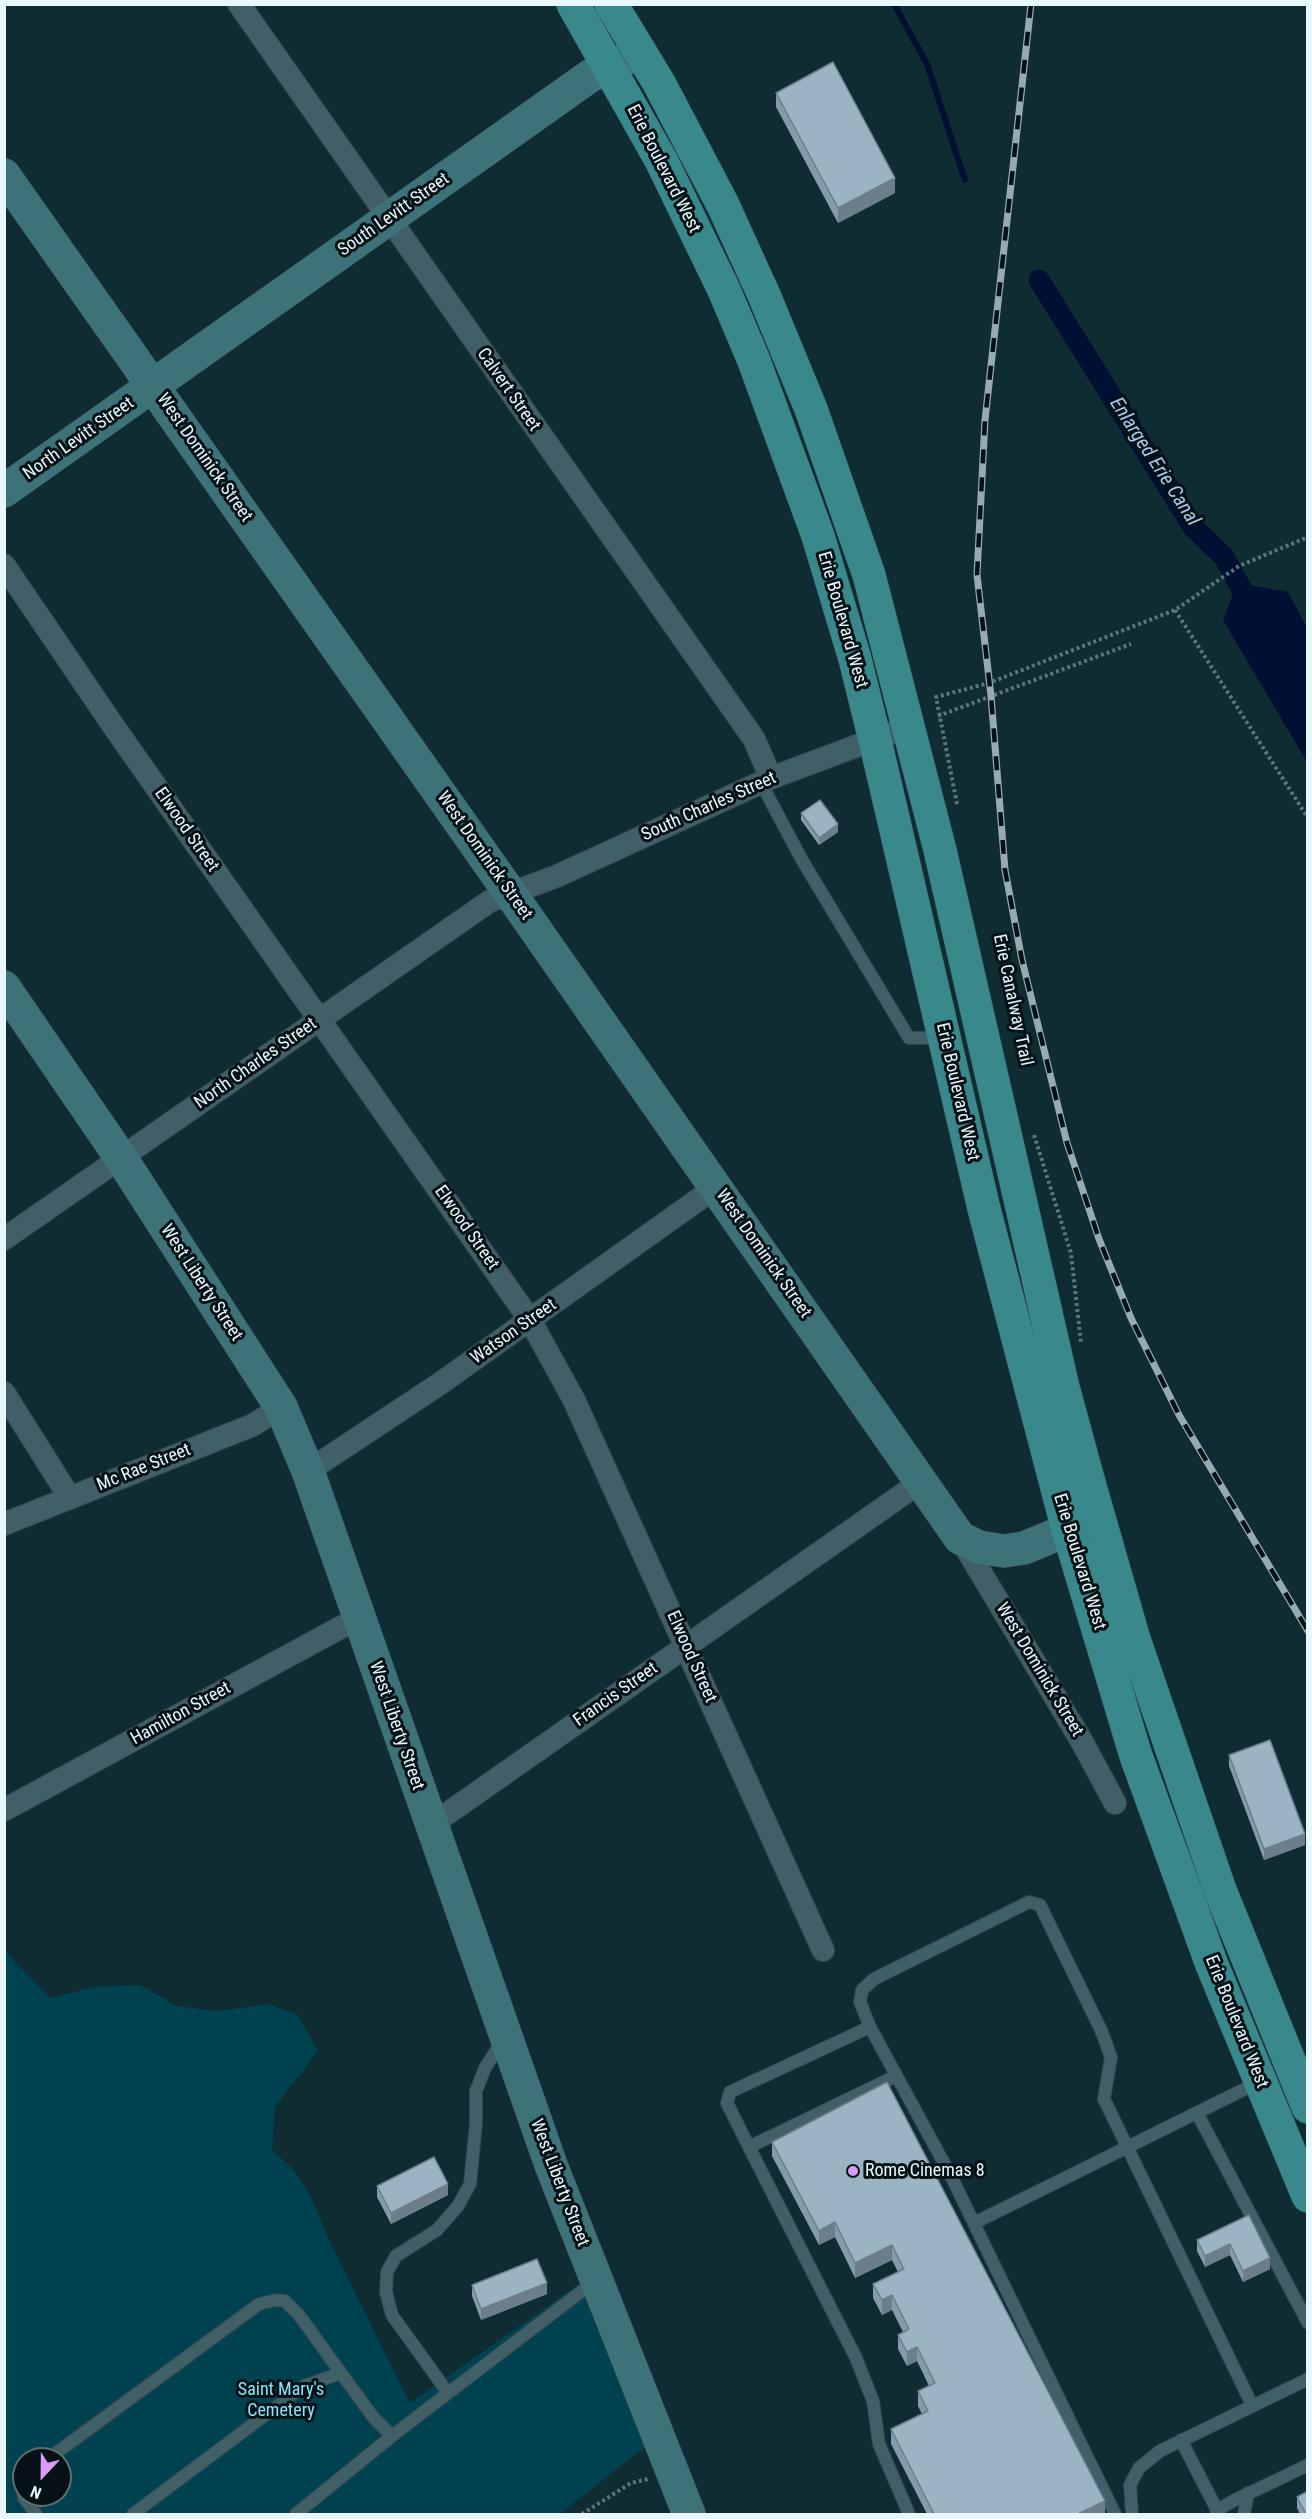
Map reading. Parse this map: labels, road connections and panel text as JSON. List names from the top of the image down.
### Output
{
  "streets": {
    "main road": ["Erie Boulevard West"],
    "street": [
      "South Levitt Street",
      "Calvert Street",
      "North Levitt Street",
      "West Dominick Street",
      "South Charles Street",
      "Elwood Street",
      "North Charles Street",
      "West Liberty Street",
      "Watson Street",
      "Mc Rae Street",
      "Francis Street",
      "Hamilton Street"
    ]
  },
  "crossings": [
    ["Erie Boulevard West", "South Levitt Street"],
    ["Erie Boulevard West", "South Charles Street"],
    ["South Levitt Street", "Calvert Street"],
    ["South Levitt Street", "North Levitt Street"],
    ["South Levitt Street", "West Dominick Street"],
    ["Calvert Street", "South Charles Street"],
    ["North Levitt Street", "West Dominick Street"],
    ["West Dominick Street", "South Charles Street"],
    ["West Dominick Street", "North Charles Street"],
    ["West Dominick Street", "Watson Street"],
    ["West Dominick Street", "Francis Street"],
    ["South Charles Street", "North Charles Street"],
    ["Elwood Street", "North Charles Street"],
    ["Elwood Street", "Watson Street"],
    ["Elwood Street", "Francis Street"],
    ["North Charles Street", "West Liberty Street"],
    ["West Liberty Street", "Watson Street"],
    ["West Liberty Street", "Mc Rae Street"],
    ["West Liberty Street", "Francis Street"],
    ["West Liberty Street", "Hamilton Street"]
  ],
  "water": ["Enlarged Erie Canal"],
  "parks": ["Saint Mary's Cemetery"],
  "places": ["Rome Cinemas 8"],
  "north": "bottom"
}
